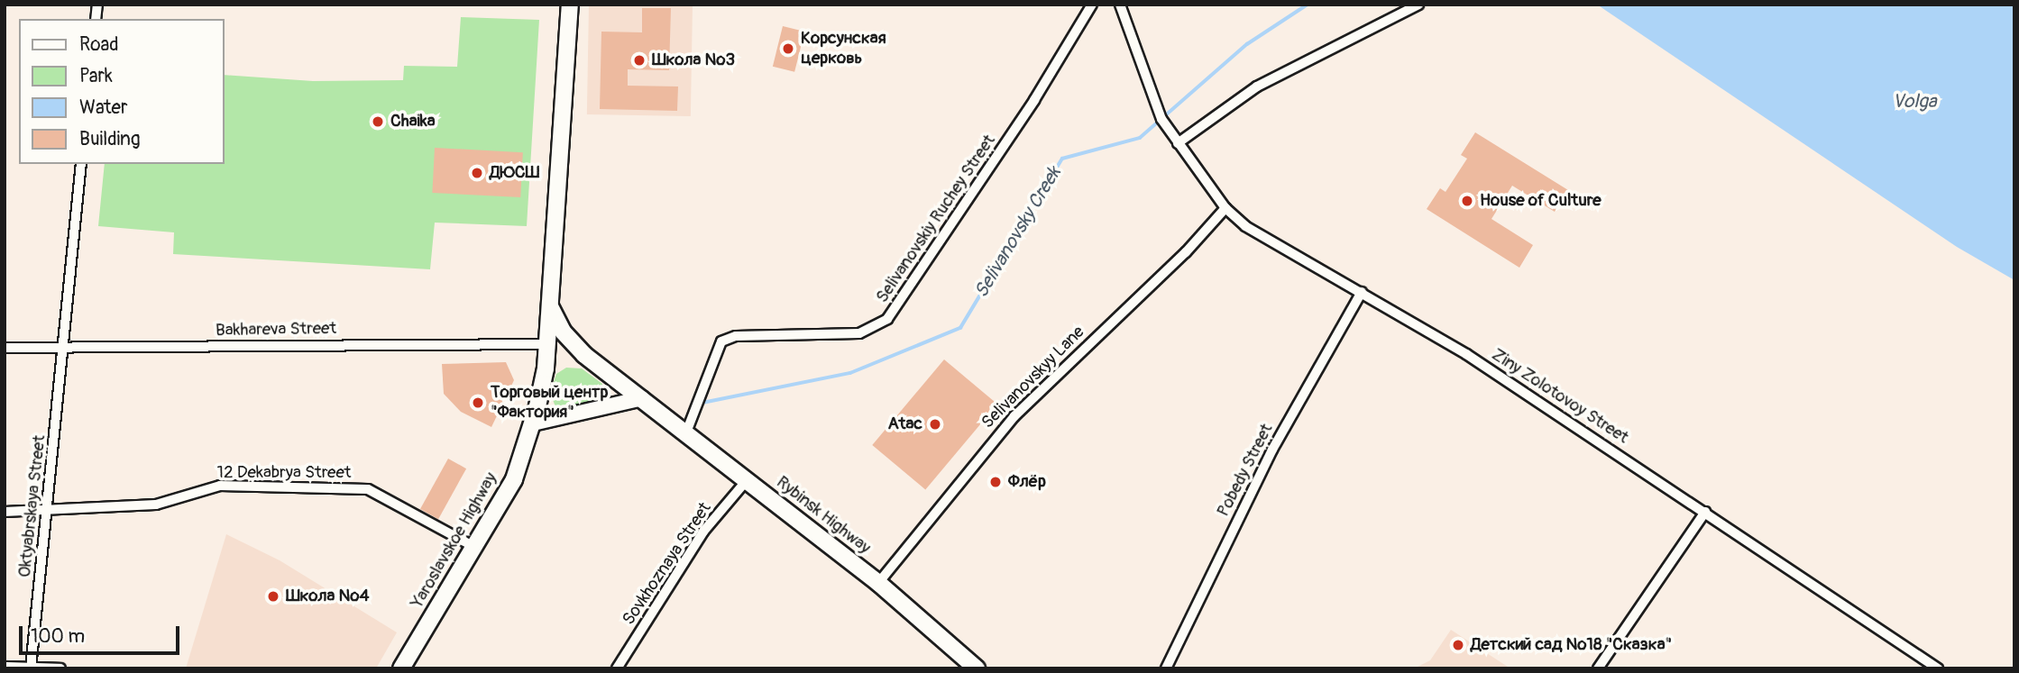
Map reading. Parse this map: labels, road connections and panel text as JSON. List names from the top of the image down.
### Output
{
  "streets": {
    "main road": ["Rybinsk Highway", "Yaroslavskoe Highway"],
    "street": [
      "Selivanovskiy Ruchey Street",
      "Bakhareva Street",
      "Selivanovskyy Lane",
      "Ziny Zolotovoy Street",
      "Pobedy Street",
      "12 Dekabrya Street",
      "Oktyabrskaya Street",
      "Sovkhoznaya Street"
    ]
  },
  "crossings": [
    ["Selivanovskiy Ruchey Street", "Rybinsk Highway"],
    ["Bakhareva Street", "Oktyabrskaya Street"],
    ["Bakhareva Street", "Yaroslavskoe Highway"],
    ["Selivanovskyy Lane", "Ziny Zolotovoy Street"],
    ["Selivanovskyy Lane", "Rybinsk Highway"],
    ["Ziny Zolotovoy Street", "Pobedy Street"],
    ["12 Dekabrya Street", "Oktyabrskaya Street"],
    ["12 Dekabrya Street", "Yaroslavskoe Highway"],
    ["Rybinsk Highway", "Yaroslavskoe Highway"],
    ["Rybinsk Highway", "Sovkhoznaya Street"]
  ],
  "water": ["Volga", "Selivanovsky Creek"],
  "places": [
    "Корсунская церковь",
    "Школа №3",
    "Chaika",
    "ДЮСШ",
    "House of Culture",
    "Торговый центр \"Фактория\"",
    "Atac",
    "Флёр",
    "Школа №4",
    "Детский сад №18 \"Сказка\""
  ],
  "legend": [
    "Road",
    "Park",
    "Water",
    "Building"
  ],
  "scale_bar": "100 m"
}
